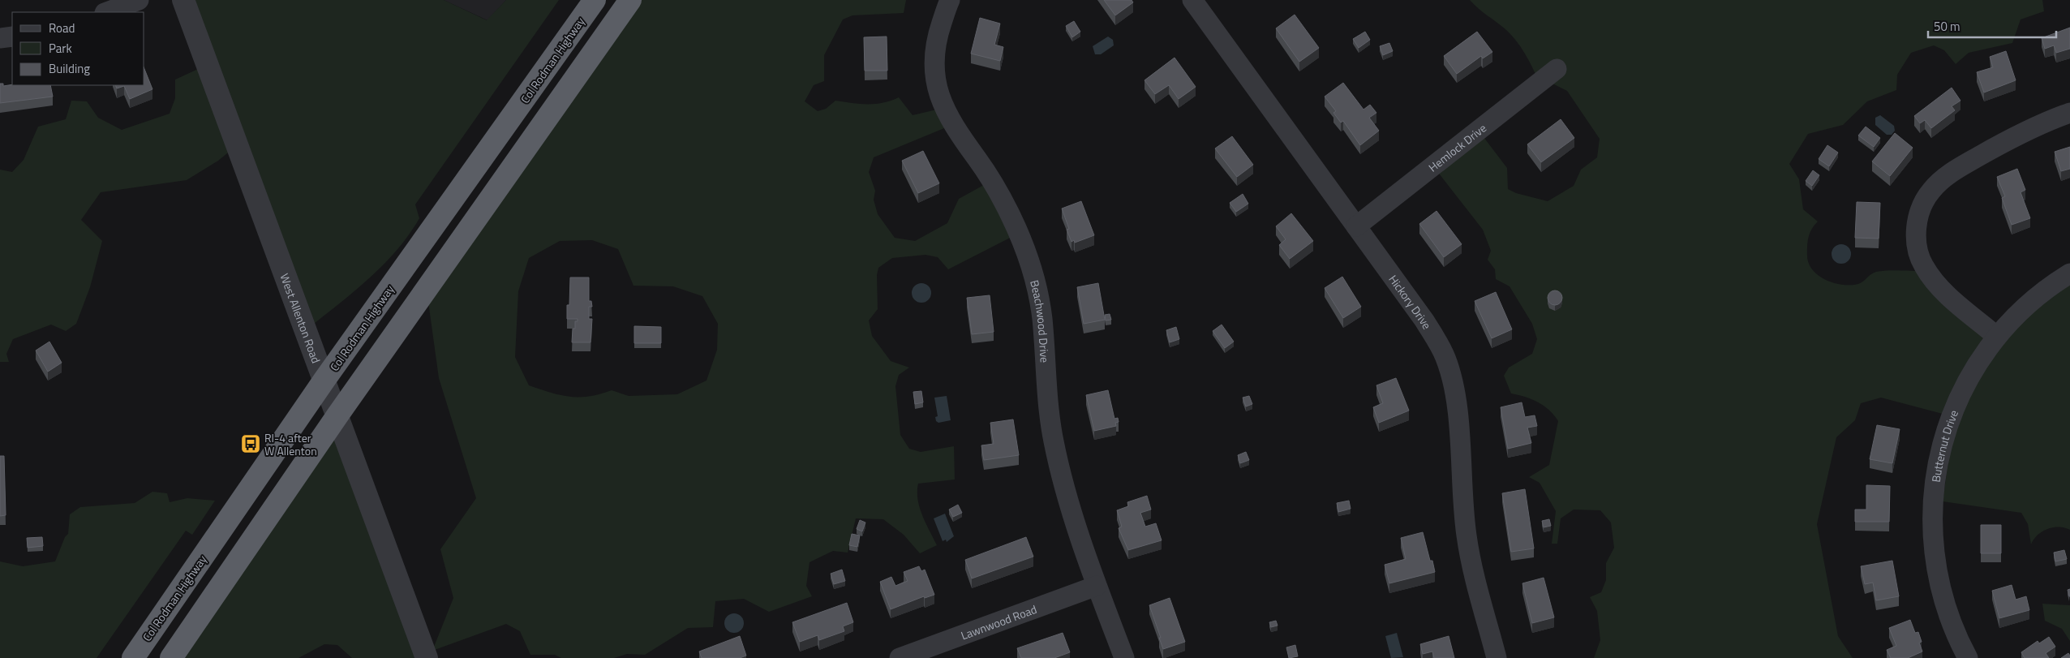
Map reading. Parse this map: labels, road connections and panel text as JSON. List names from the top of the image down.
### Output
{
  "streets": {
    "highway": ["Col Rodman Highway"],
    "street": [
      "Hemlock Drive",
      "Hickory Drive",
      "West Allenton Road",
      "Beachwood Drive",
      "Butternut Drive",
      "Lawnwood Road"
    ]
  },
  "crossings": [
    ["Col Rodman Highway", "West Allenton Road"],
    ["Hemlock Drive", "Hickory Drive"],
    ["Beachwood Drive", "Lawnwood Road"]
  ],
  "places": {
    "bus stop": ["RI-4 after W Allenton"]
  },
  "legend": ["Road", "Park", "Building"],
  "scale_bar": "50 m"
}
